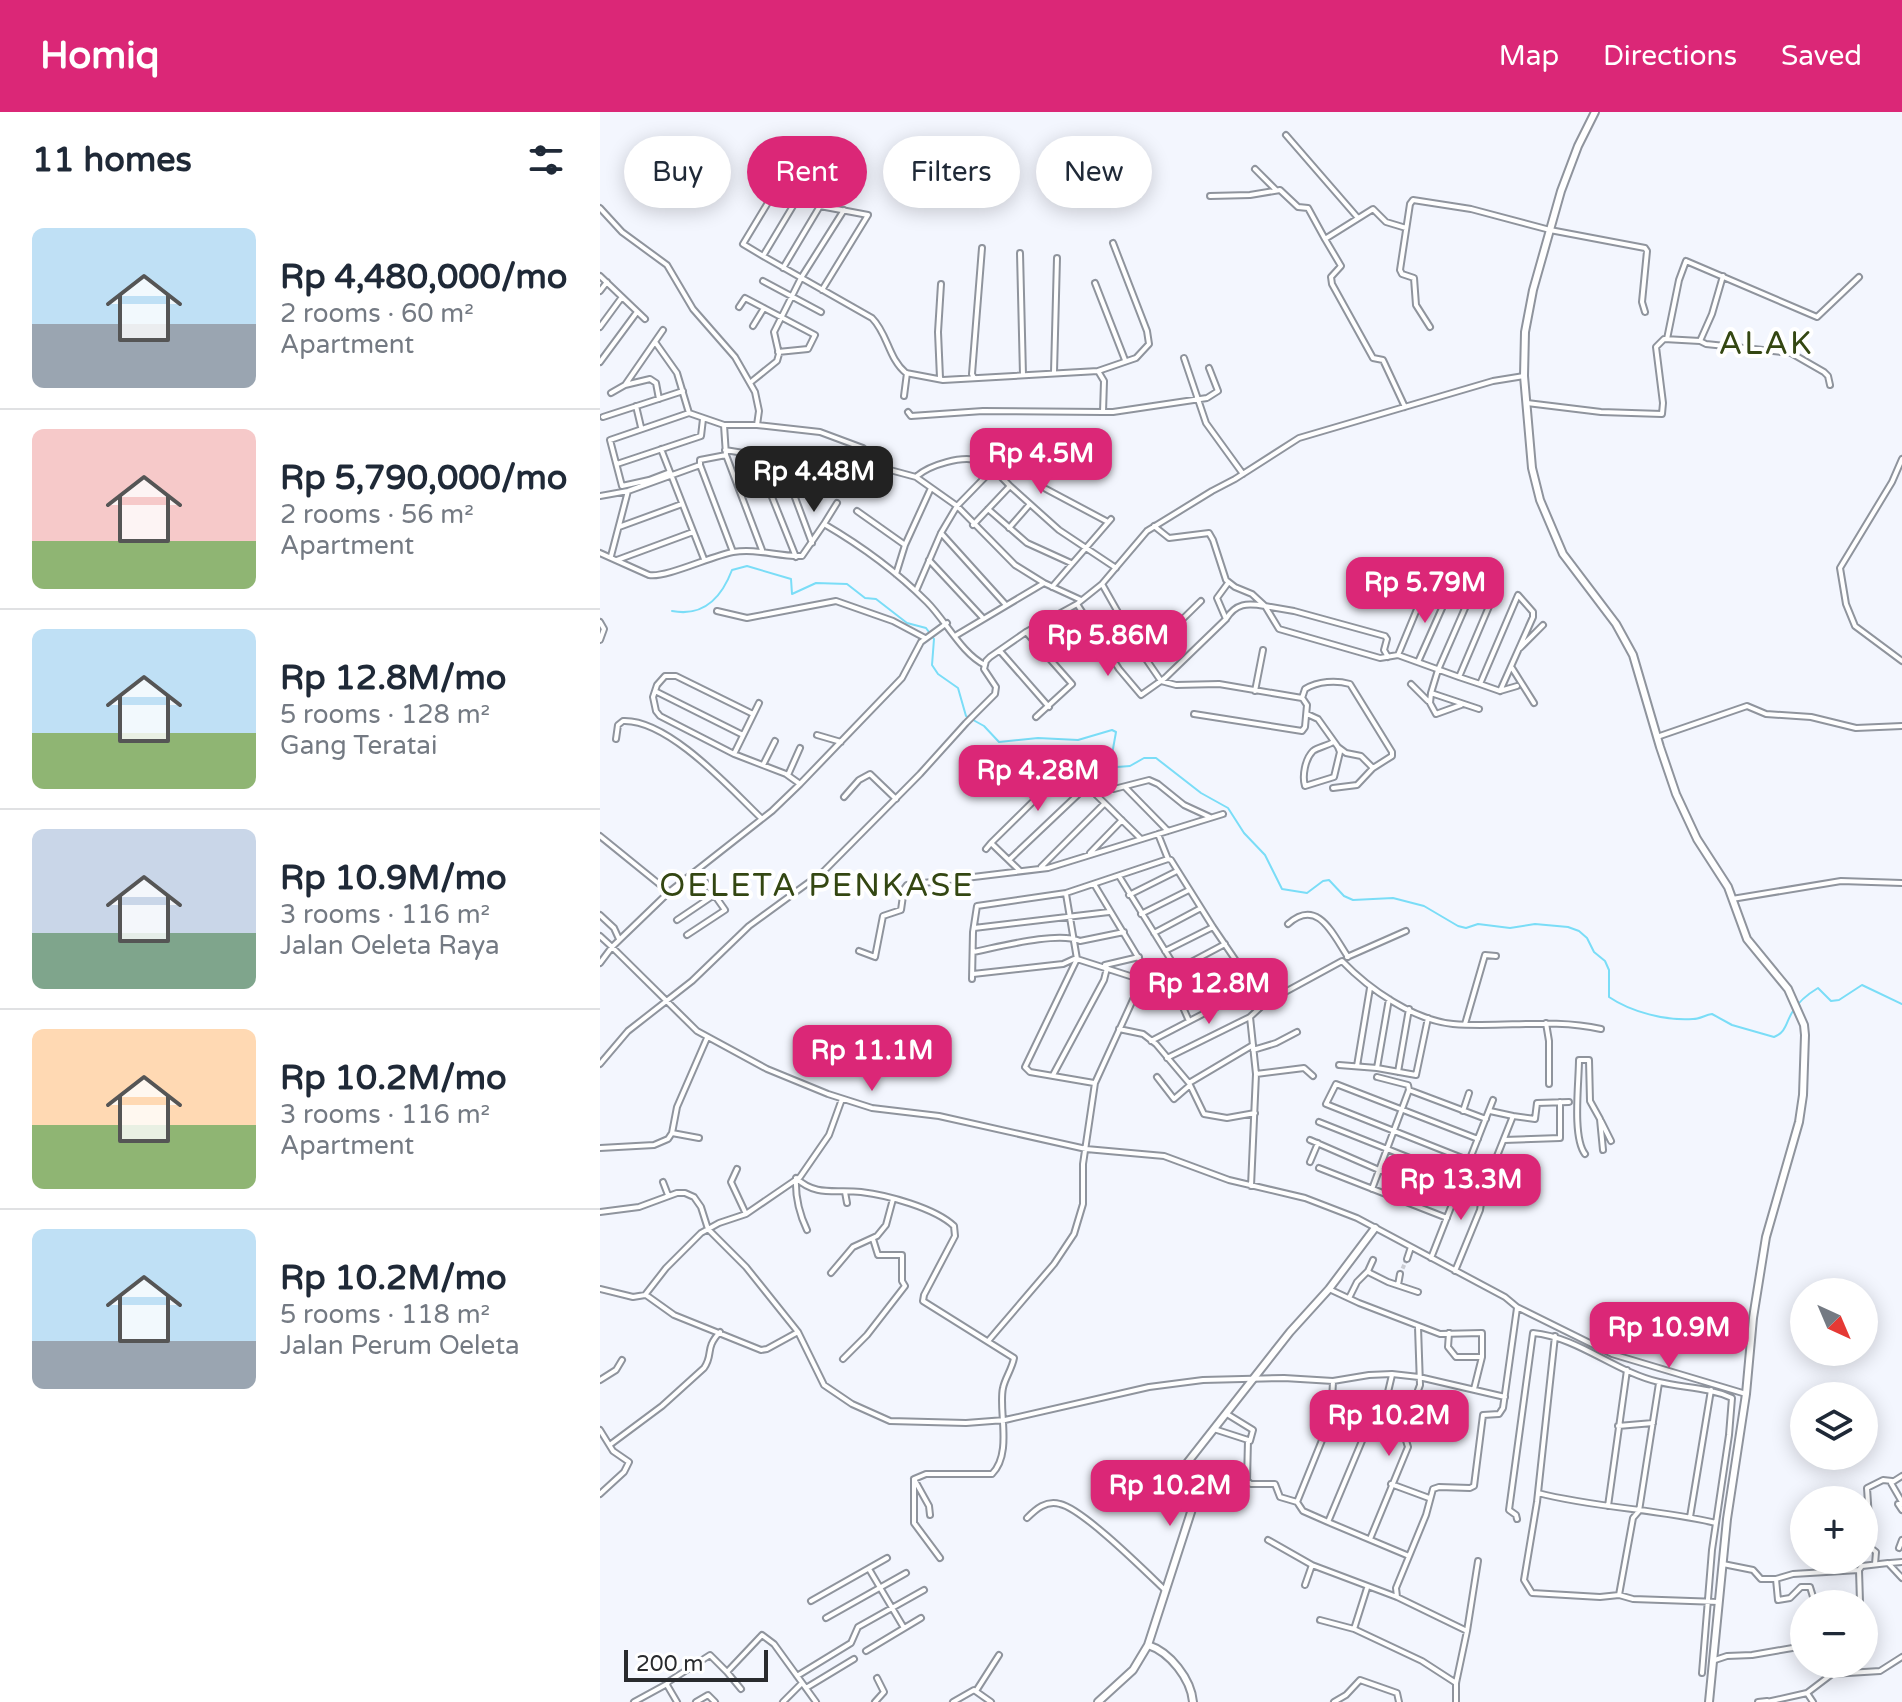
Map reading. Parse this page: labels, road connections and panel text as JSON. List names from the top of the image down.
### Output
{
  "districts": ["ALAK", "OELETA PENKASE"],
  "scale_bar": "200 m",
  "north": "bottom right",
  "page": {
    "header": "Homiq",
    "nav": ["Map", "Directions", "Saved"],
    "heading": "11 homes",
    "chip": [
      "Buy",
      "Rent",
      "Filters",
      "New"
    ],
    "list": [
      {
        "name": "Rp 4,480,000/mo",
        "note": "2 rooms · 60 m² · Apartment"
      },
      {
        "name": "Rp 5,790,000/mo",
        "note": "2 rooms · 56 m² · Apartment"
      },
      {
        "name": "Rp 12.8M/mo",
        "note": "5 rooms · 128 m² · Gang Teratai"
      },
      {
        "name": "Rp 10.9M/mo",
        "note": "3 rooms · 116 m² · Jalan Oeleta Raya"
      },
      {
        "name": "Rp 10.2M/mo",
        "note": "3 rooms · 116 m² · Apartment"
      },
      {
        "name": "Rp 10.2M/mo",
        "note": "5 rooms · 118 m² · Jalan Perum Oeleta"
      }
    ],
    "price": [
      "Rp 4.5M",
      "Rp 4.48M",
      "Rp 5.79M",
      "Rp 5.86M",
      "Rp 4.28M",
      "Rp 12.8M",
      "Rp 11.1M",
      "Rp 13.3M",
      "Rp 10.9M",
      "Rp 10.2M",
      "Rp 10.2M"
    ],
    "map_buttons": ["+", "−"],
    "scale": "200 m"
  }
}
